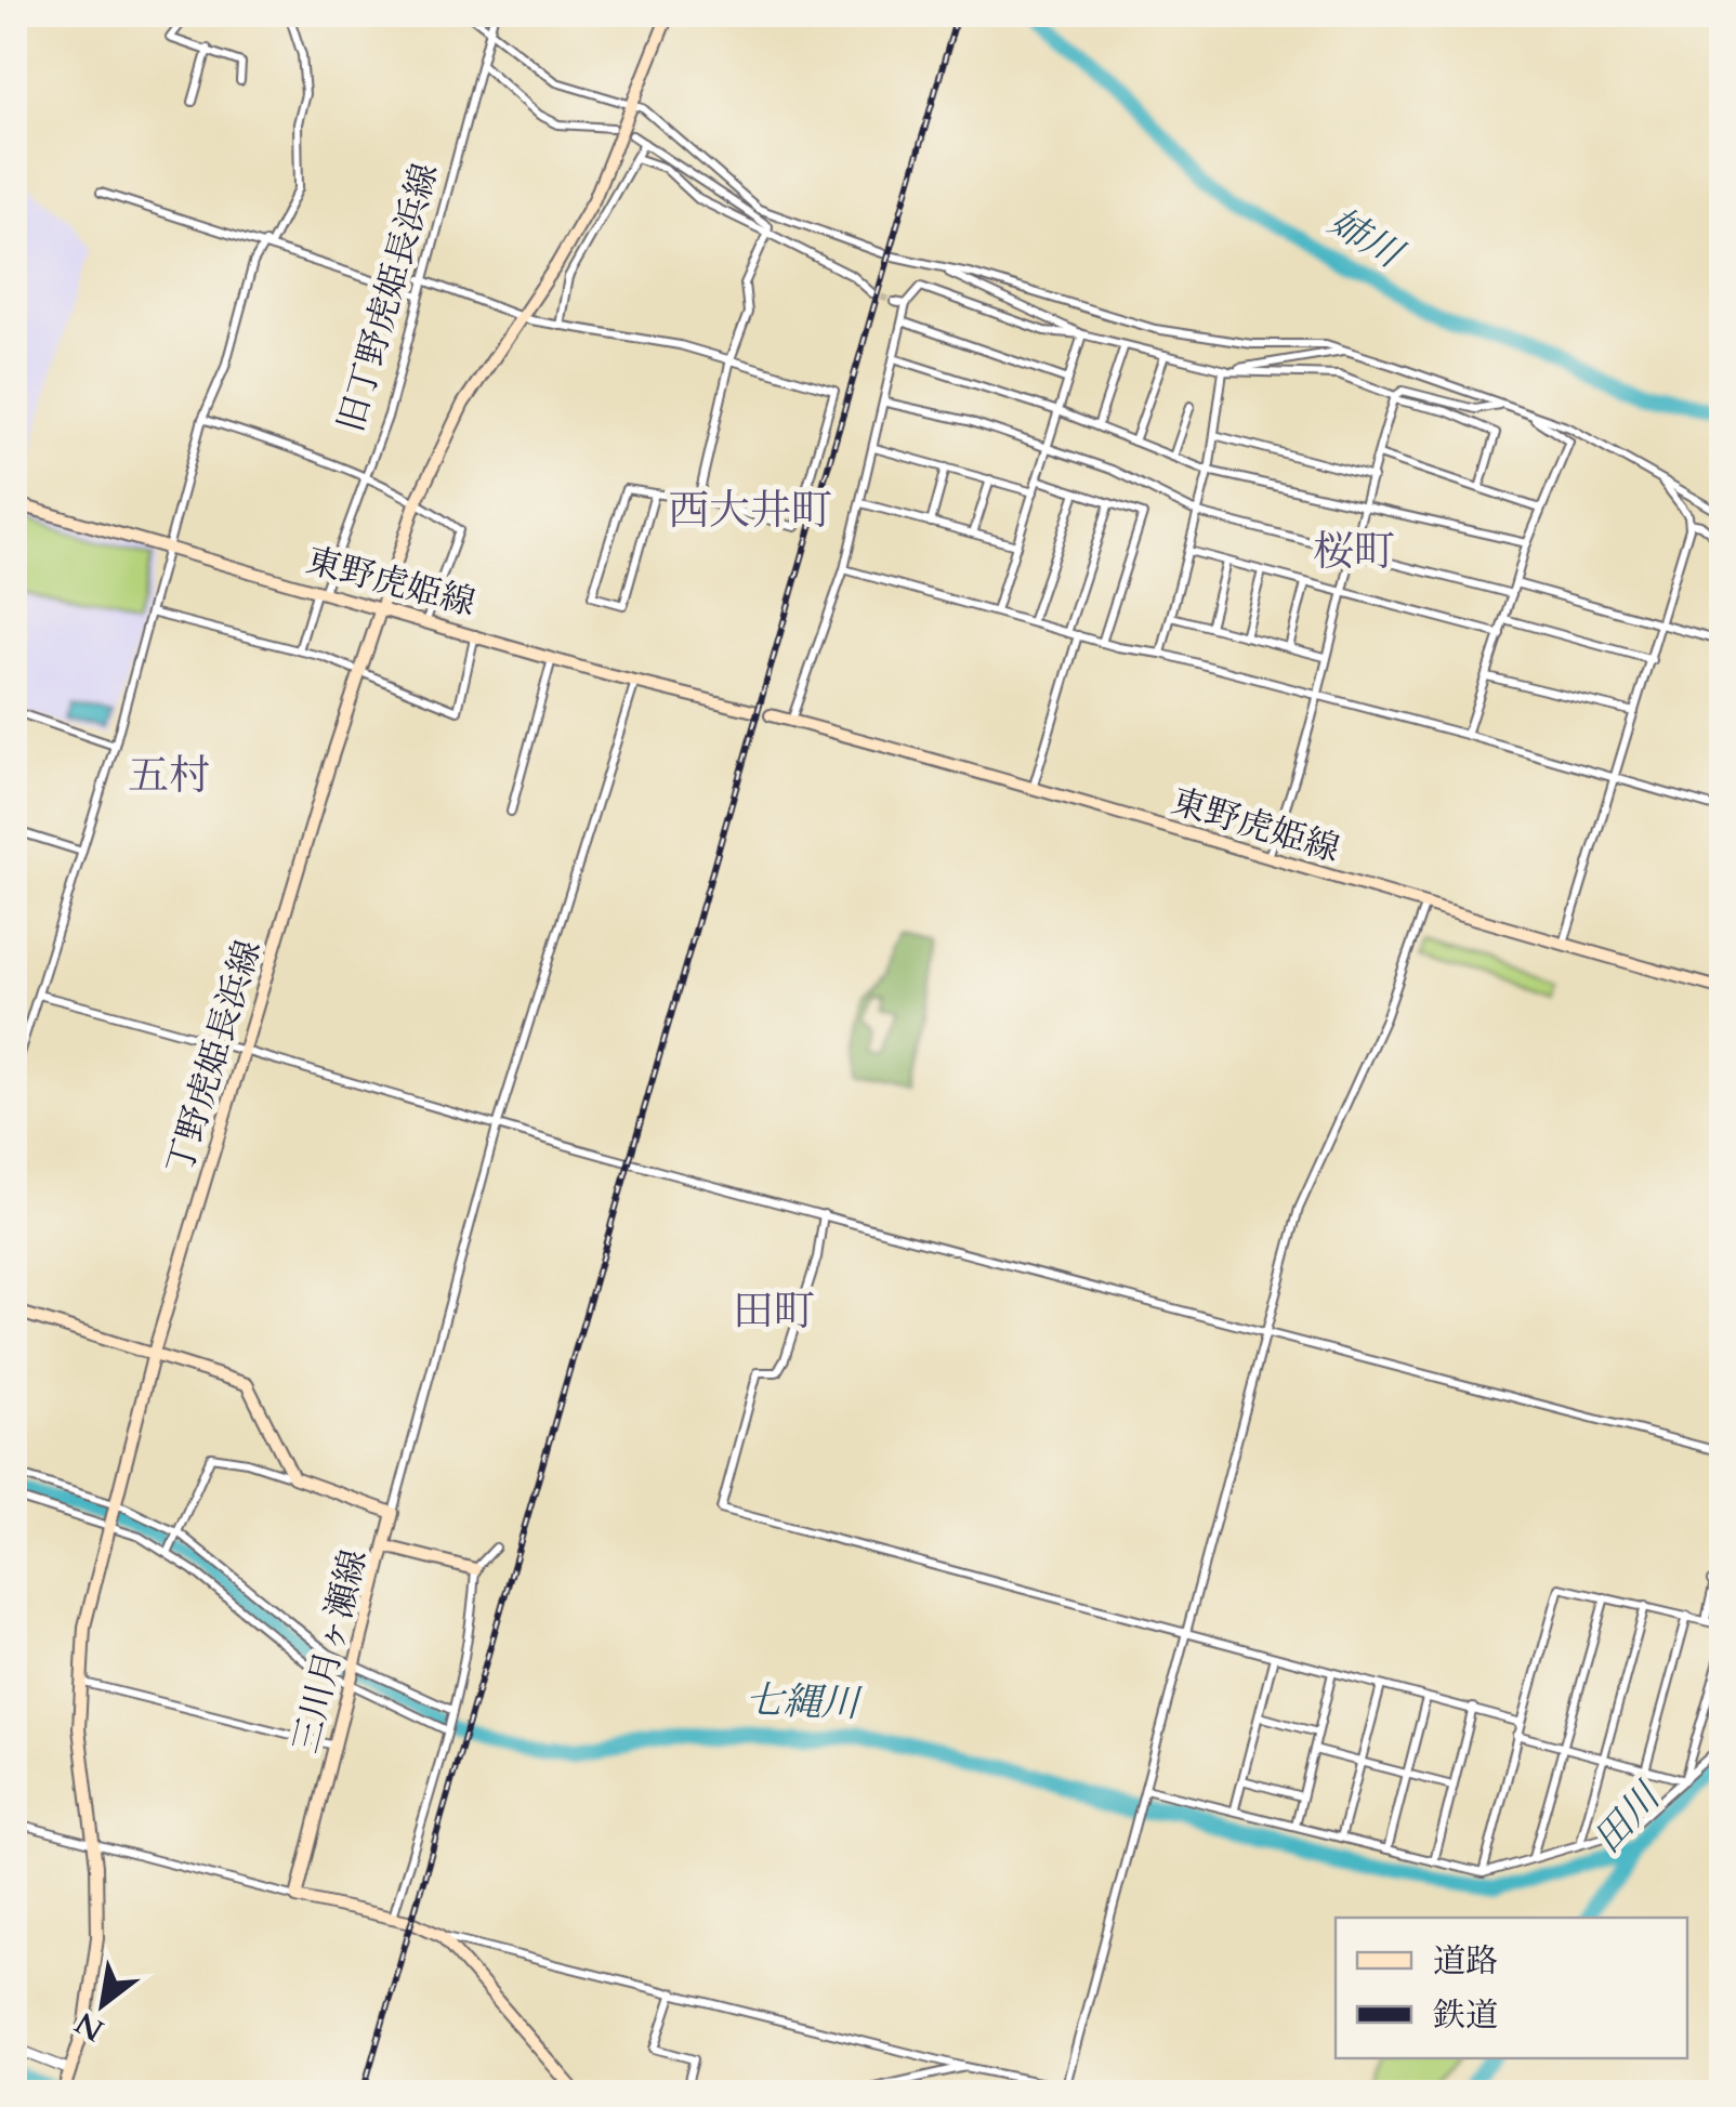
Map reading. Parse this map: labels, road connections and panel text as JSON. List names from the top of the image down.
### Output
{
  "streets": {
    "main road": ["東野虎姫線", "丁野虎姫長浜線", "三川月ヶ瀬線"],
    "street": ["旧丁野虎姫長浜線"]
  },
  "crossings": [
    ["旧丁野虎姫長浜線", "東野虎姫線"],
    ["東野虎姫線", "丁野虎姫長浜線"]
  ],
  "districts": [
    "西大井町",
    "桜町",
    "五村",
    "田町"
  ],
  "water": ["姉川", "七縄川", "田川"],
  "legend": ["道路", "鉄道"],
  "north": "bottom left"
}
